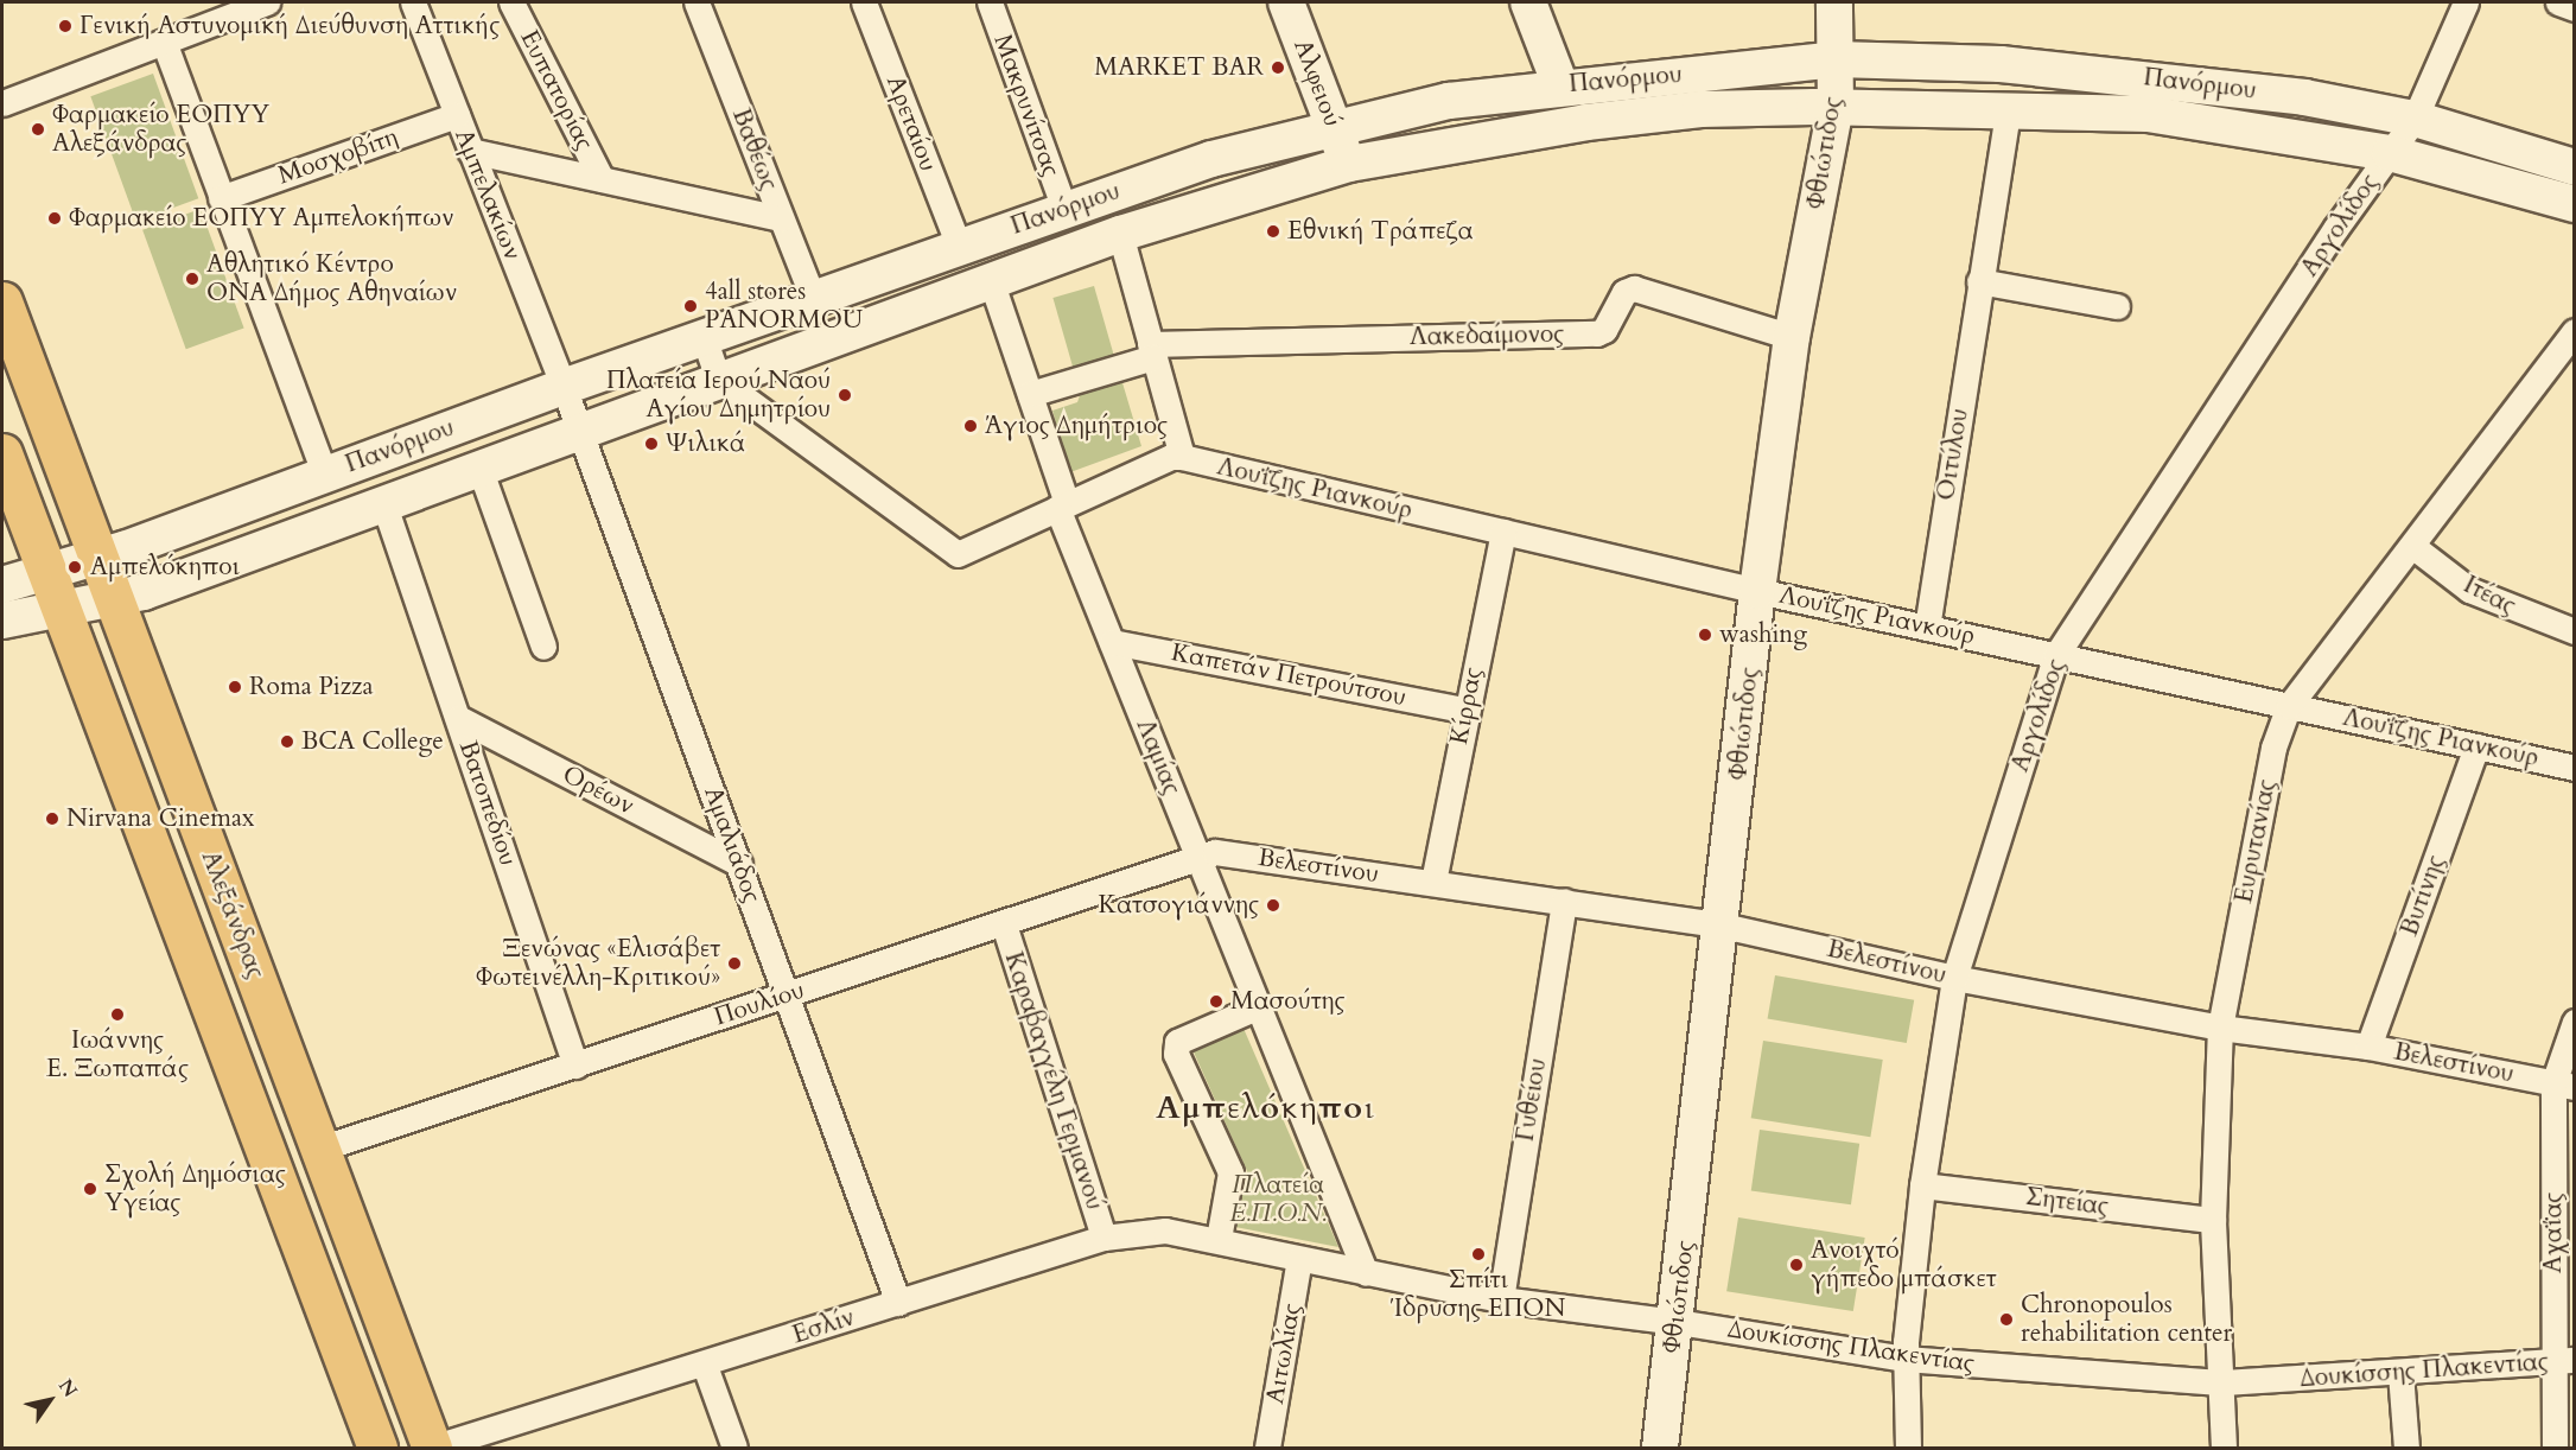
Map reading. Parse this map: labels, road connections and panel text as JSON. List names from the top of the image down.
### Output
{
  "streets": {
    "main road": ["Αλεξάνδρας"],
    "street": [
      "Πανόρμου",
      "Αλφειού",
      "Ευπατορίας",
      "Μακρυνίτσας",
      "Αρεταίου",
      "Βαθέως",
      "Φθιώτιδος",
      "Μοσχοβίτη",
      "Αμπελακίων",
      "Αργολίδος",
      "Λακεδαίμονος",
      "Οιτύλου",
      "Λουΐζης Ριανκούρ",
      "Ιτέας",
      "Καπετάν Πετρούτσου",
      "Κίρρας",
      "Λαμίας",
      "Ορέων",
      "Βατοπεδίου",
      "Ευρυτανίας",
      "Αμαλιάδος",
      "Βελεστίνου",
      "Βυτίνης",
      "Πουλίου",
      "Καραβαγγέλη Γερμανού",
      "Γυθείου",
      "Σητείας",
      "Αχαΐας",
      "Εσλίν",
      "Δουκίσσης Πλακεντίας",
      "Αιτωλίας"
    ]
  },
  "crossings": [
    ["Πανόρμου", "Αλφειού"],
    ["Πανόρμου", "Μακρυνίτσας"],
    ["Πανόρμου", "Αρεταίου"],
    ["Πανόρμου", "Βαθέως"],
    ["Πανόρμου", "Φθιώτιδος"],
    ["Πανόρμου", "Αμπελακίων"],
    ["Πανόρμου", "Αργολίδος"],
    ["Πανόρμου", "Οιτύλου"],
    ["Πανόρμου", "Λαμίας"],
    ["Πανόρμου", "Βατοπεδίου"],
    ["Πανόρμου", "Αμαλιάδος"],
    ["Πανόρμου", "Αλεξάνδρας"],
    ["Ευπατορίας", "Βαθέως"],
    ["Ευπατορίας", "Αμπελακίων"],
    ["Φθιώτιδος", "Λακεδαίμονος"],
    ["Φθιώτιδος", "Λουΐζης Ριανκούρ"],
    ["Φθιώτιδος", "Βελεστίνου"],
    ["Φθιώτιδος", "Δουκίσσης Πλακεντίας"],
    ["Μοσχοβίτη", "Αμπελακίων"],
    ["Αμπελακίων", "Αμαλιάδος"],
    ["Αργολίδος", "Λουΐζης Ριανκούρ"],
    ["Αργολίδος", "Βελεστίνου"],
    ["Αργολίδος", "Σητείας"],
    ["Αργολίδος", "Δουκίσσης Πλακεντίας"],
    ["Οιτύλου", "Λουΐζης Ριανκούρ"],
    ["Λουΐζης Ριανκούρ", "Κίρρας"],
    ["Λουΐζης Ριανκούρ", "Ευρυτανίας"],
    ["Λουΐζης Ριανκούρ", "Βυτίνης"],
    ["Ιτέας", "Ευρυτανίας"],
    ["Καπετάν Πετρούτσου", "Κίρρας"],
    ["Καπετάν Πετρούτσου", "Λαμίας"],
    ["Κίρρας", "Βελεστίνου"],
    ["Λαμίας", "Βελεστίνου"],
    ["Λαμίας", "Πουλίου"],
    ["Λαμίας", "Δουκίσσης Πλακεντίας"],
    ["Ορέων", "Βατοπεδίου"],
    ["Ορέων", "Αμαλιάδος"],
    ["Βατοπεδίου", "Πουλίου"],
    ["Ευρυτανίας", "Βελεστίνου"],
    ["Ευρυτανίας", "Σητείας"],
    ["Ευρυτανίας", "Δουκίσσης Πλακεντίας"],
    ["Αμαλιάδος", "Πουλίου"],
    ["Αμαλιάδος", "Εσλίν"],
    ["Βελεστίνου", "Βυτίνης"],
    ["Βελεστίνου", "Πουλίου"],
    ["Βελεστίνου", "Γυθείου"],
    ["Βελεστίνου", "Αχαΐας"],
    ["Αλεξάνδρας", "Πουλίου"],
    ["Αλεξάνδρας", "Εσλίν"],
    ["Πουλίου", "Καραβαγγέλη Γερμανού"],
    ["Καραβαγγέλη Γερμανού", "Εσλίν"],
    ["Γυθείου", "Δουκίσσης Πλακεντίας"],
    ["Αχαΐας", "Δουκίσσης Πλακεντίας"],
    ["Εσλίν", "Δουκίσσης Πλακεντίας"],
    ["Δουκίσσης Πλακεντίας", "Αιτωλίας"]
  ],
  "districts": ["Αμπελόκηποι"],
  "parks": ["Πλατεία Ε.Π.Ο.Ν."],
  "places": [
    "Γενική Αστυνομική Διεύθυνση Αττικής",
    "MARKET BAR",
    "Φαρμακείο ΕΟΠΥΥ Αλεξάνδρας",
    "Φαρμακείο ΕΟΠΥΥ Αμπελοκήπων",
    "Εθνική Τράπεζα",
    "Αθλητικό Κέντρο ΟΝΑ Δήμος Αθηναίων",
    "4all stores PANORMOU",
    "Πλατεία Ιερού Ναού Αγίου Δημητρίου",
    "Άγιος Δημήτριος",
    "Ψιλικά",
    "Αμπελόκηποι",
    "washing",
    "Roma Pizza",
    "BCA College",
    "Nirvana Cinemax",
    "Κατσογιάννης",
    "Ξενώνας «Ελισάβετ Φωτεινέλλη-Κριτικού»",
    "Μασούτης",
    "Ιωάννης Ε. Ξωπαπάς",
    "Σχολή Δημόσιας Υγείας",
    "Σπίτι Ίδρυσης ΕΠΟΝ",
    "Ανοιχτό γήπεδο μπάσκετ",
    "Chronopoulos rehabilitation center"
  ],
  "north": "top right"
}
